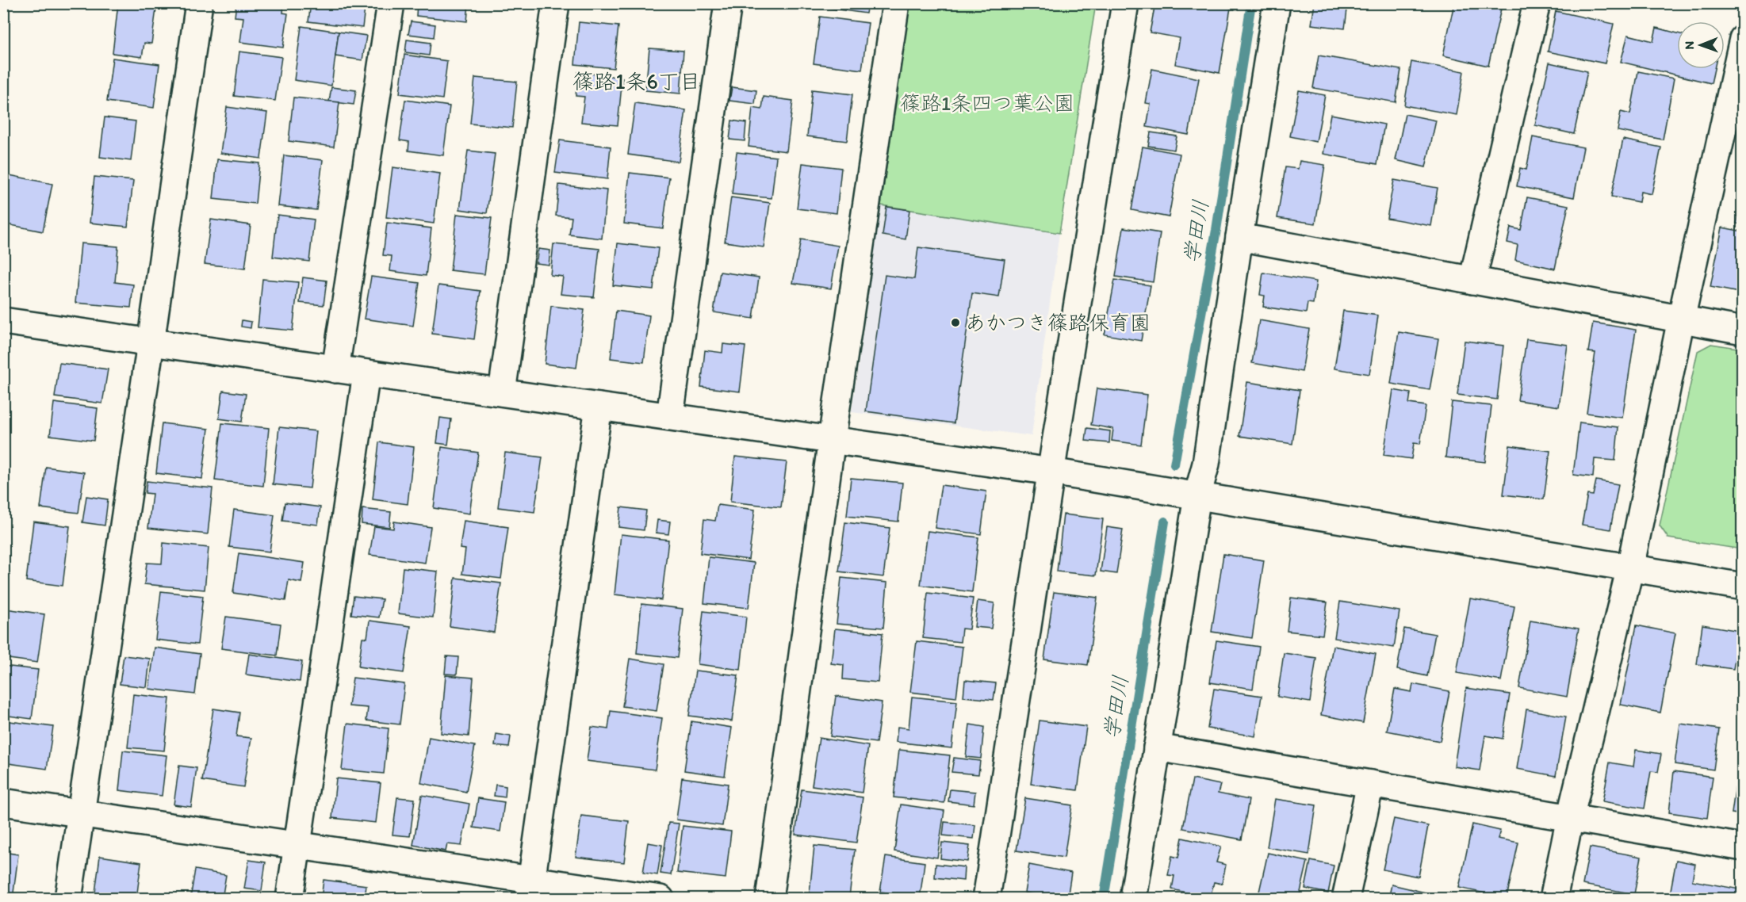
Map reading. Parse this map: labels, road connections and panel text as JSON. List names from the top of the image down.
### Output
{
  "districts": ["篠路1条6丁目"],
  "water": ["学田川"],
  "parks": ["篠路1条四つ葉公園"],
  "places": ["あかつき篠路保育園"],
  "north": "left"
}
